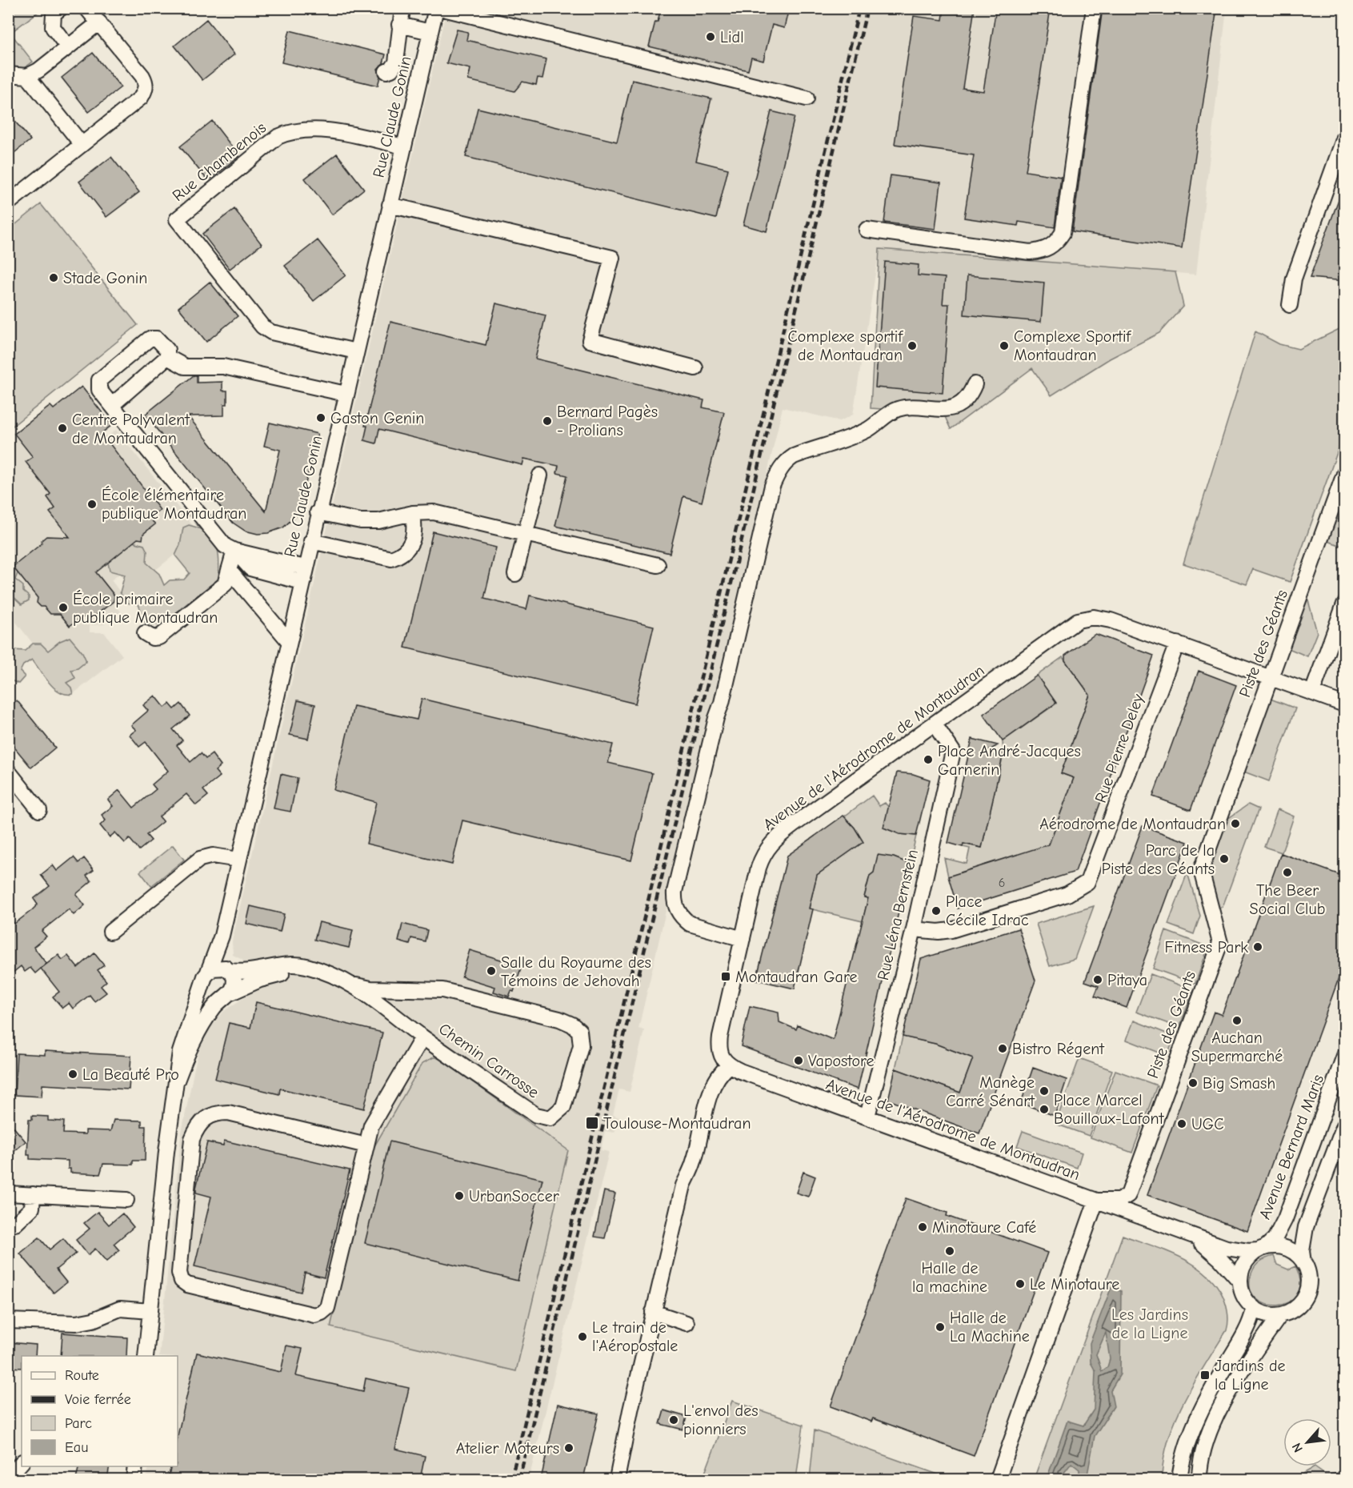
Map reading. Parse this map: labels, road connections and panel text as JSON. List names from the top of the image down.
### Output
{
  "streets": {
    "street": [
      "Rue Claude Gonin",
      "Rue Chambenois",
      "Piste des Géants",
      "Avenue de l'Aérodrome de Montaudran",
      "Rue Pierre Deley",
      "Rue Léna Bernstein",
      "Chemin Carrosse",
      "Avenue Bernard Maris"
    ]
  },
  "crossings": [
    ["Rue Claude Gonin", "Rue Chambenois"],
    ["Rue Claude Gonin", "Chemin Carrosse"],
    ["Piste des Géants", "Avenue de l'Aérodrome de Montaudran"],
    ["Avenue de l'Aérodrome de Montaudran", "Rue Pierre Deley"],
    ["Avenue de l'Aérodrome de Montaudran", "Rue Léna Bernstein"],
    ["Avenue de l'Aérodrome de Montaudran", "Avenue Bernard Maris"],
    ["Rue Pierre Deley", "Rue Léna Bernstein"]
  ],
  "parks": ["Les Jardins de la Ligne"],
  "places": {
    "other": [
      "Lidl",
      "Stade Gonin",
      "Complexe sportif de Montaudran",
      "Complexe Sportif Montaudran",
      "Gaston Genin",
      "Bernard Pagès - Prolians",
      "Centre Polyvalent de Montaudran",
      "École élémentaire publique Montaudran",
      "École primaire publique Montaudran",
      "Place André-Jacques Garnerin",
      "Aérodrome de Montaudran",
      "Parc de la Piste des Géants",
      "The Beer Social Club",
      "Place Cécile Idrac",
      "Fitness Park",
      "Salle du Royaume des Témoins de Jehovah",
      "Pitaya",
      "Auchan Supermarché",
      "Bistro Régent",
      "Vapostore",
      "La Beauté Pro",
      "Big Smash",
      "Manège Carré Sénart",
      "Place Marcel Bouilloux-Lafont",
      "UGC",
      "UrbanSoccer",
      "Minotaure Café",
      "Halle de la machine",
      "Le Minotaure",
      "Halle de La Machine",
      "Le train de l'Aéropostale",
      "L'envol des pionniers",
      "Atelier Moteurs"
    ],
    "transit": ["Montaudran Gare", "Toulouse-Montaudran", "Jardins de la Ligne"]
  },
  "house_numbers": ["6"],
  "legend": [
    "Route",
    "Voie ferrée",
    "Parc",
    "Eau"
  ],
  "north": "bottom left"
}
